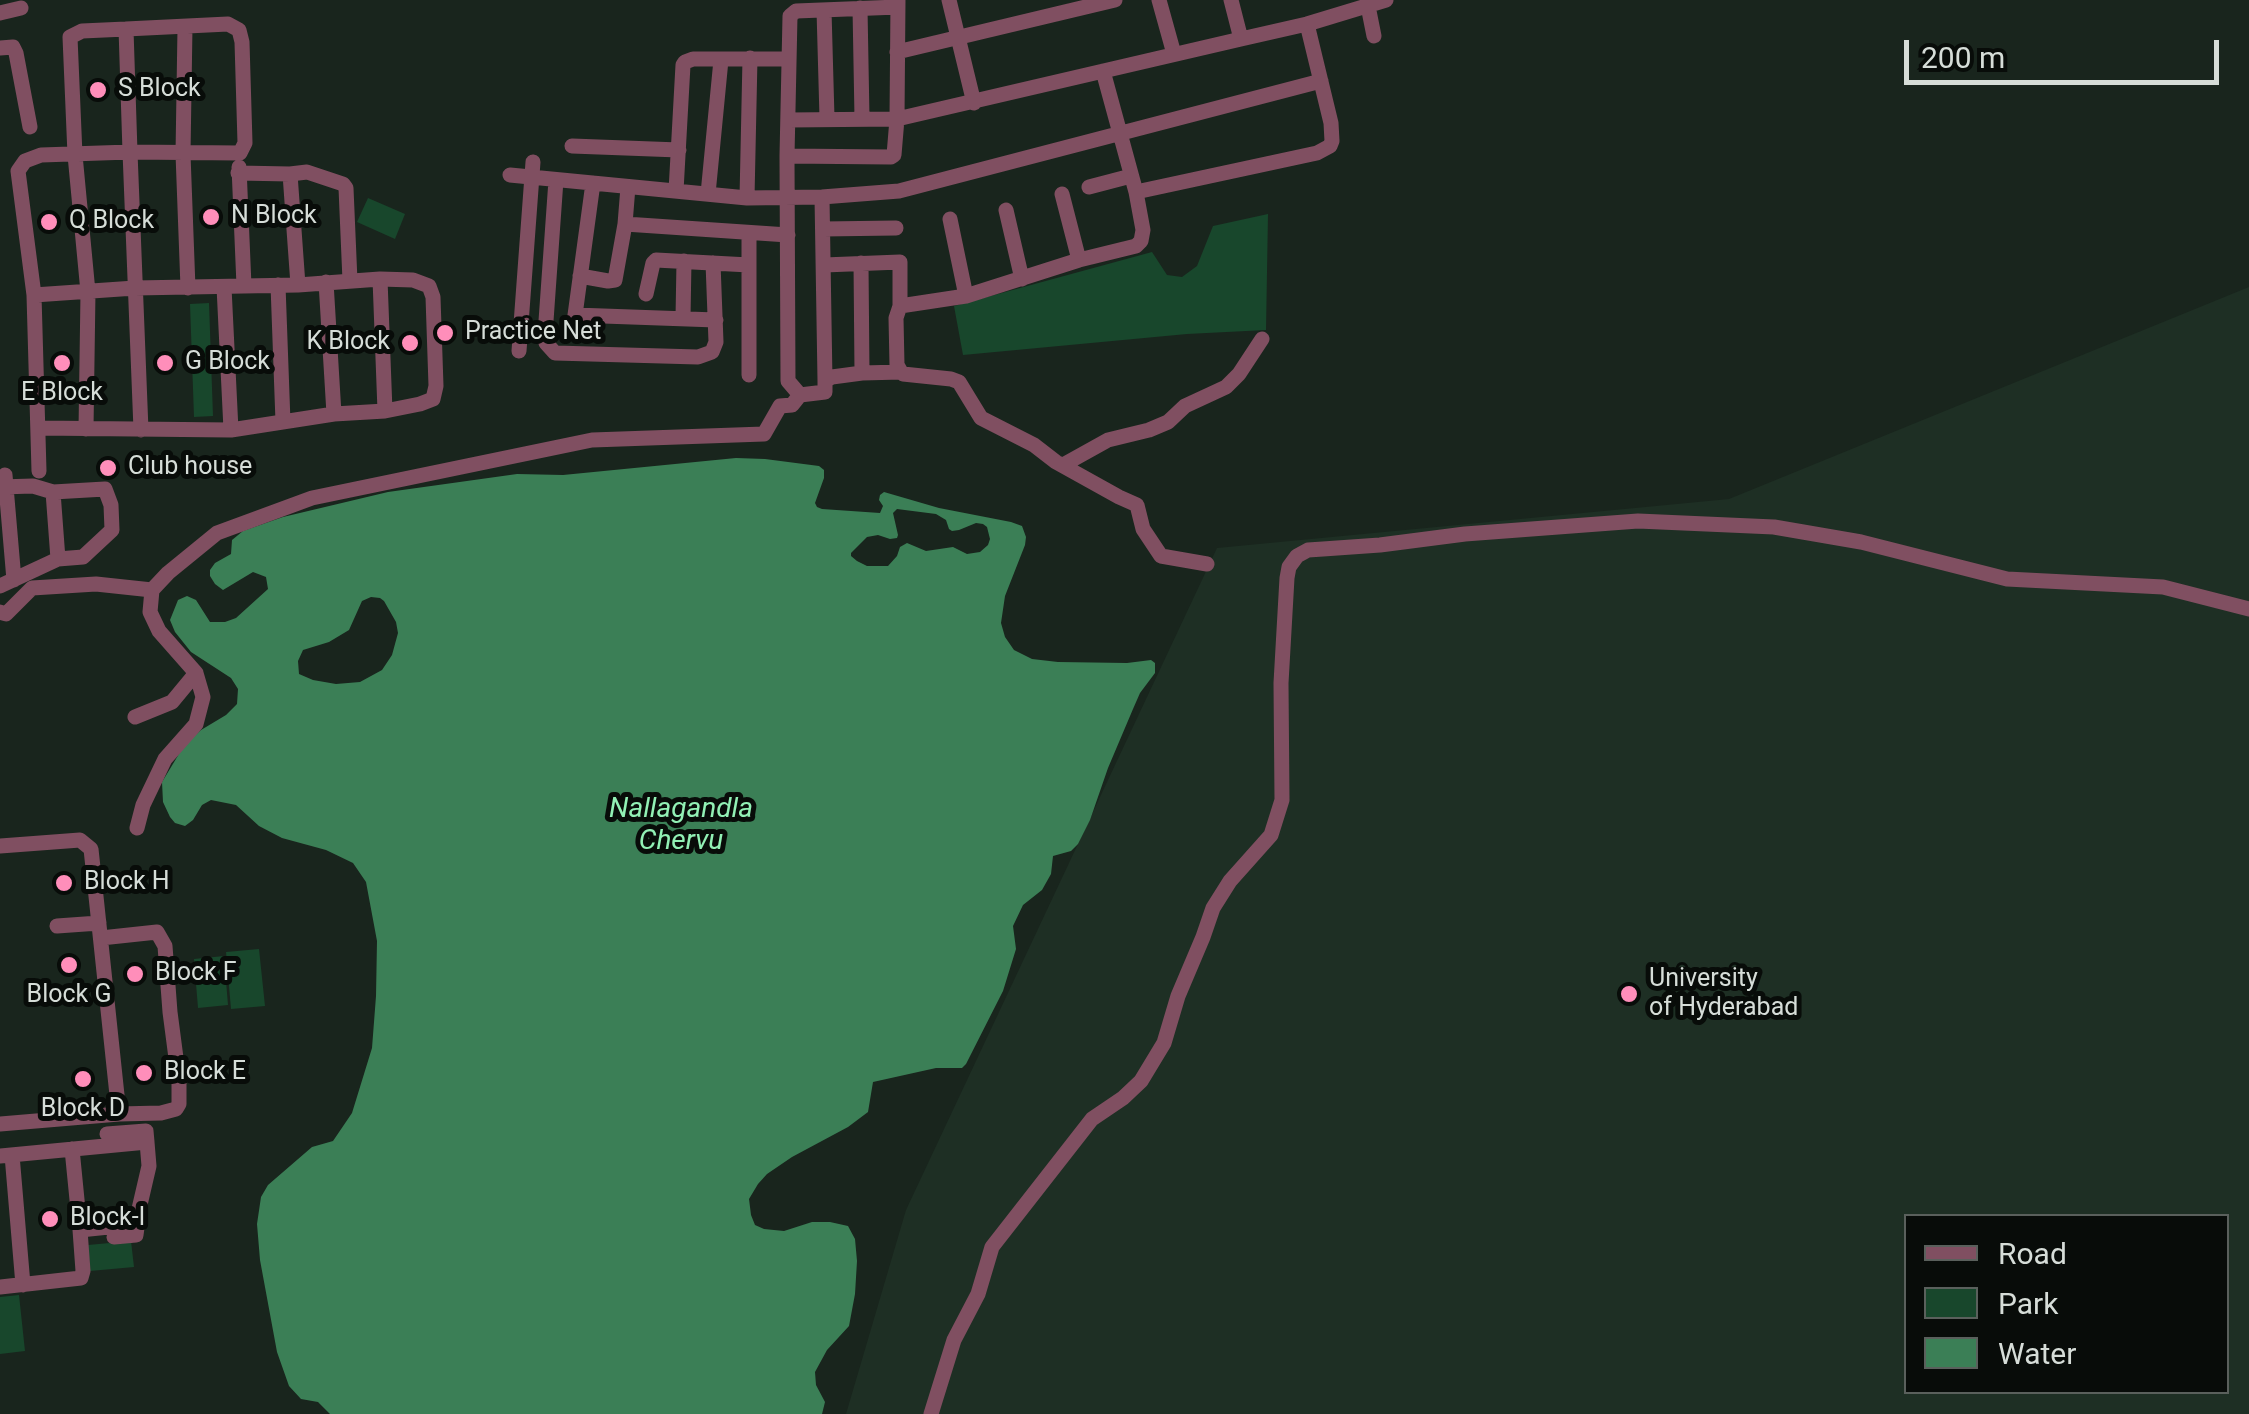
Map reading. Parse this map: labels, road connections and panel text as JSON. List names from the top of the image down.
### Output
{
  "water": ["Nallagandla Chervu"],
  "places": [
    "S Block",
    "N Block",
    "Q Block",
    "Practice Net",
    "K Block",
    "E Block",
    "G Block",
    "Club house",
    "Block H",
    "Block G",
    "Block F",
    "University of Hyderabad",
    "Block E",
    "Block D",
    "Block-I"
  ],
  "legend": ["Road", "Park", "Water"],
  "scale_bar": "200 m"
}
